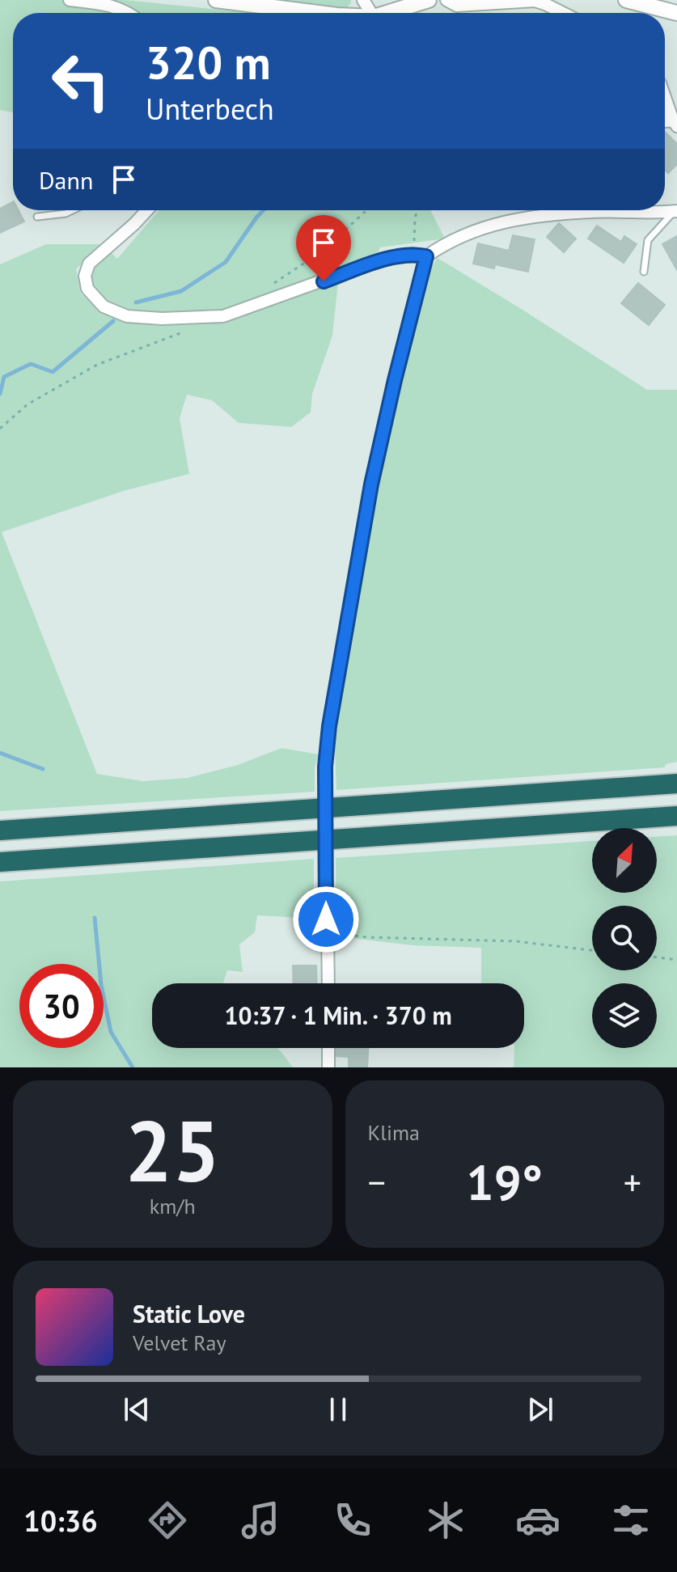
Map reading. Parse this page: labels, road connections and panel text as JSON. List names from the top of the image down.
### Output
{
  "north": "top right",
  "page": {
    "turn": ["320 m", "Unterbech"],
    "then": "Dann",
    "limit": "30",
    "trip": "10:37 · 1 Min. · 370 m",
    "tile": [
      ["25", "km/h"],
      "Klima"
    ],
    "heat": ["−", "19°", "+"],
    "song": ["Static Love", "Velvet Ray"],
    "tabs": "10:36"
  }
}
